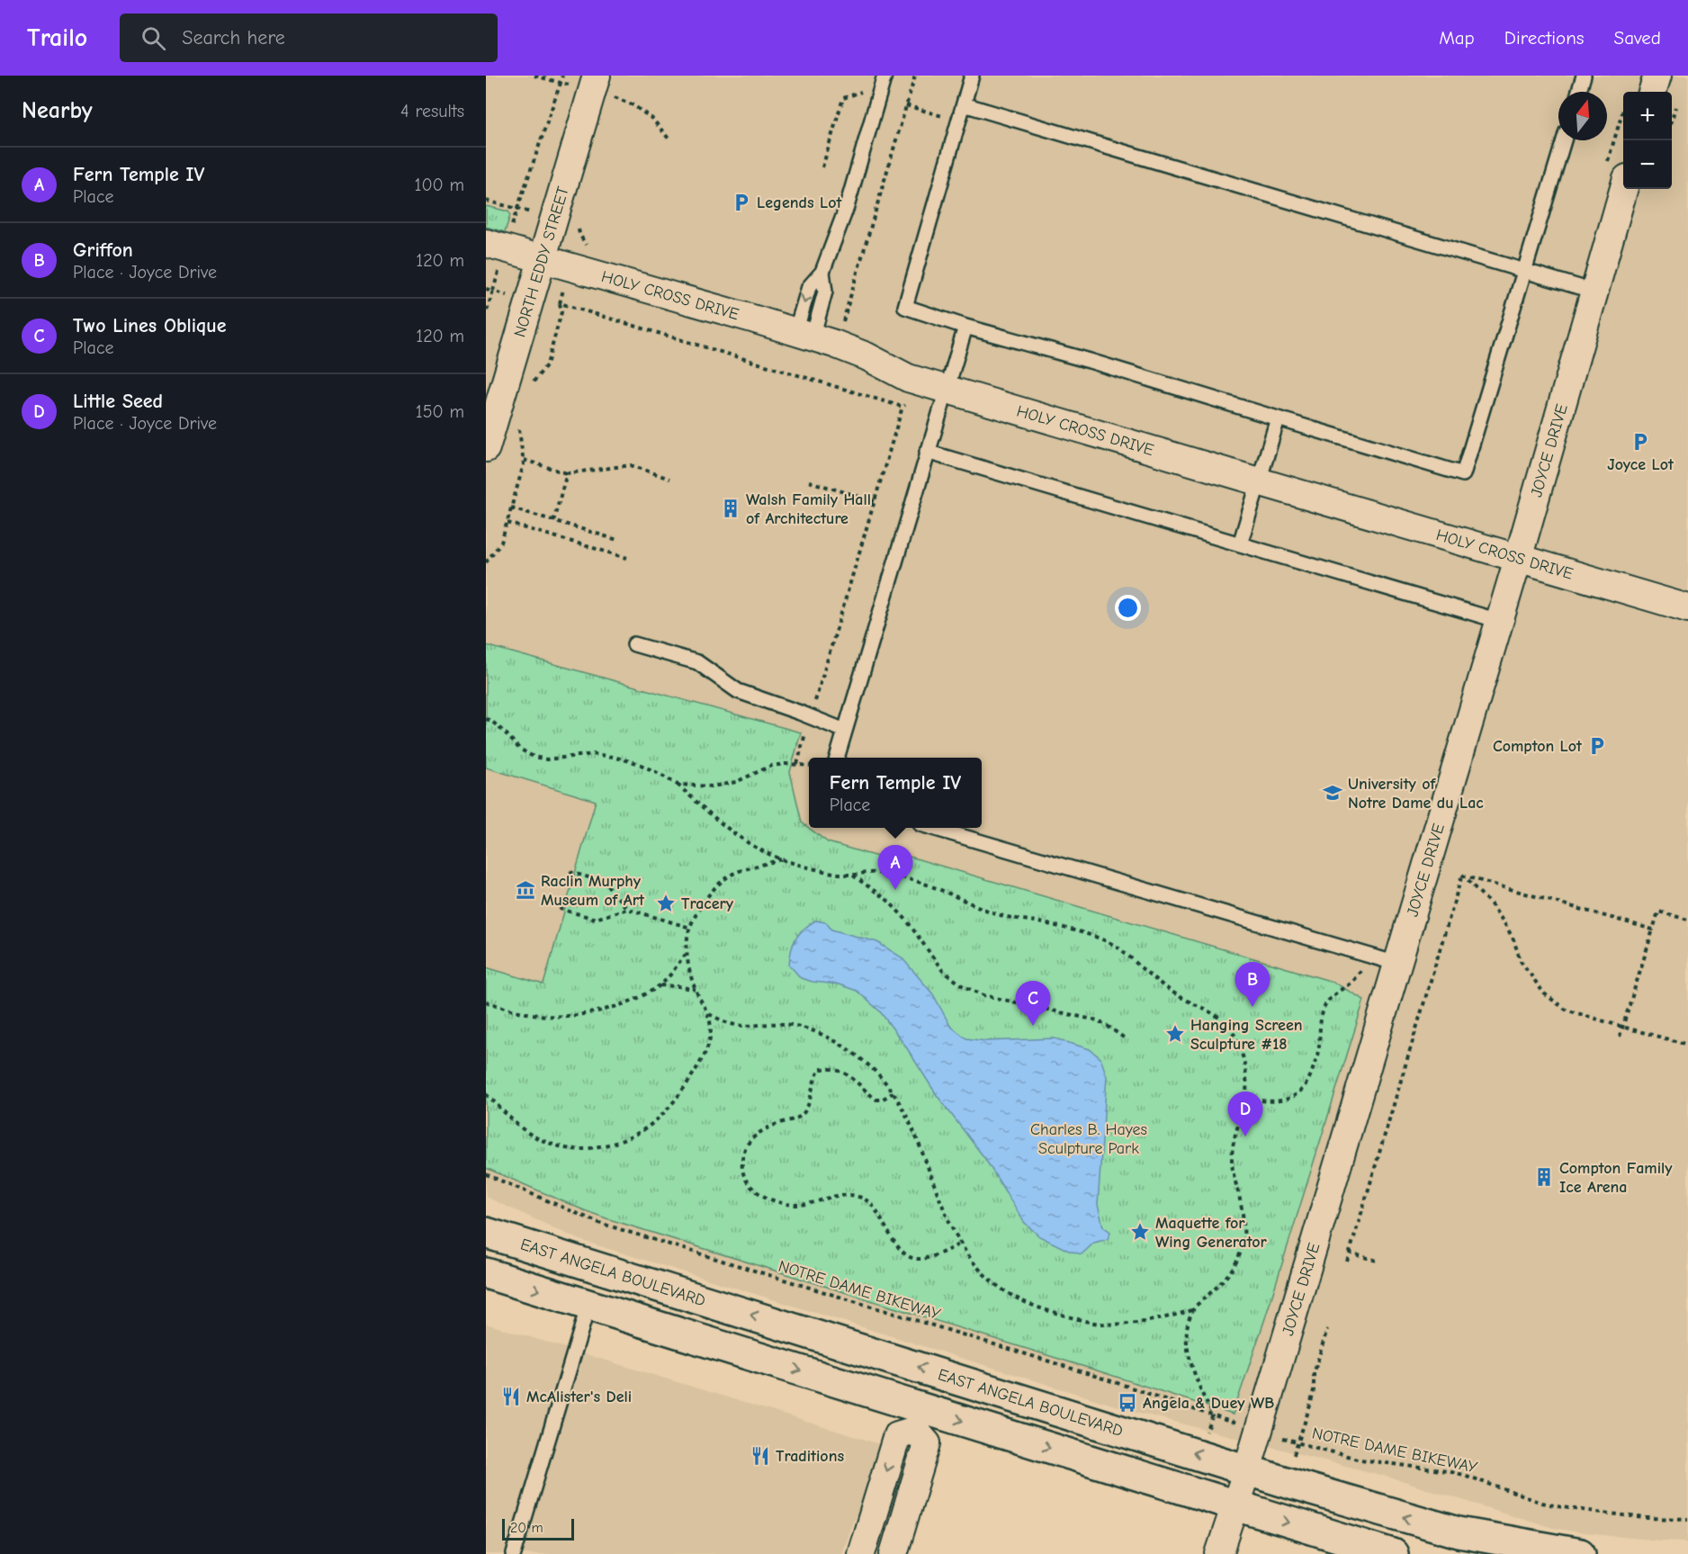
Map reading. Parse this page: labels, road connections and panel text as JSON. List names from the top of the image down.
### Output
{
  "streets": {
    "main road": ["EAST ANGELA BOULEVARD"],
    "street": ["NORTH EDDY STREET", "HOLY CROSS DRIVE", "JOYCE DRIVE"],
    "path": ["NOTRE DAME BIKEWAY"]
  },
  "crossings": [
    ["NORTH EDDY STREET", "HOLY CROSS DRIVE"],
    ["HOLY CROSS DRIVE", "JOYCE DRIVE"],
    ["JOYCE DRIVE", "EAST ANGELA BOULEVARD"]
  ],
  "parks": ["Charles B. Hayes Sculpture Park"],
  "places": {
    "parking": ["Legends Lot", "Joyce Lot", "Compton Lot"],
    "building": ["Walsh Family Hall of Architecture", "Compton Family Ice Arena"],
    "school or university": ["University of Notre Dame du Lac"],
    "museum": ["Raclin Murphy Museum of Art"],
    "place": ["Tracery", "Hanging Screen Sculpture #18", "Maquette for Wing Generator"],
    "restaurant": ["McAlister's Deli", "Traditions"],
    "bus stop": ["Angela & Duey WB"]
  },
  "scale_bar": "20 m",
  "north": "top",
  "page": {
    "header": "Trailo",
    "search": "Search here",
    "nav": ["Map", "Directions", "Saved"],
    "heading": ["Nearby", "4 results"],
    "map_buttons": ["+", "−"],
    "list": [
      {
        "mark": "A",
        "name": "Fern Temple IV",
        "note": "Place",
        "value": "100 m"
      },
      {
        "mark": "B",
        "name": "Griffon",
        "note": "Place · Joyce Drive",
        "value": "120 m"
      },
      {
        "mark": "C",
        "name": "Two Lines Oblique",
        "note": "Place",
        "value": "120 m"
      },
      {
        "mark": "D",
        "name": "Little Seed",
        "note": "Place · Joyce Drive",
        "value": "150 m"
      }
    ],
    "popup": ["Fern Temple IV", "Place"],
    "pins": [
      "A",
      "B",
      "C",
      "D"
    ],
    "scale": "20 m"
  }
}
